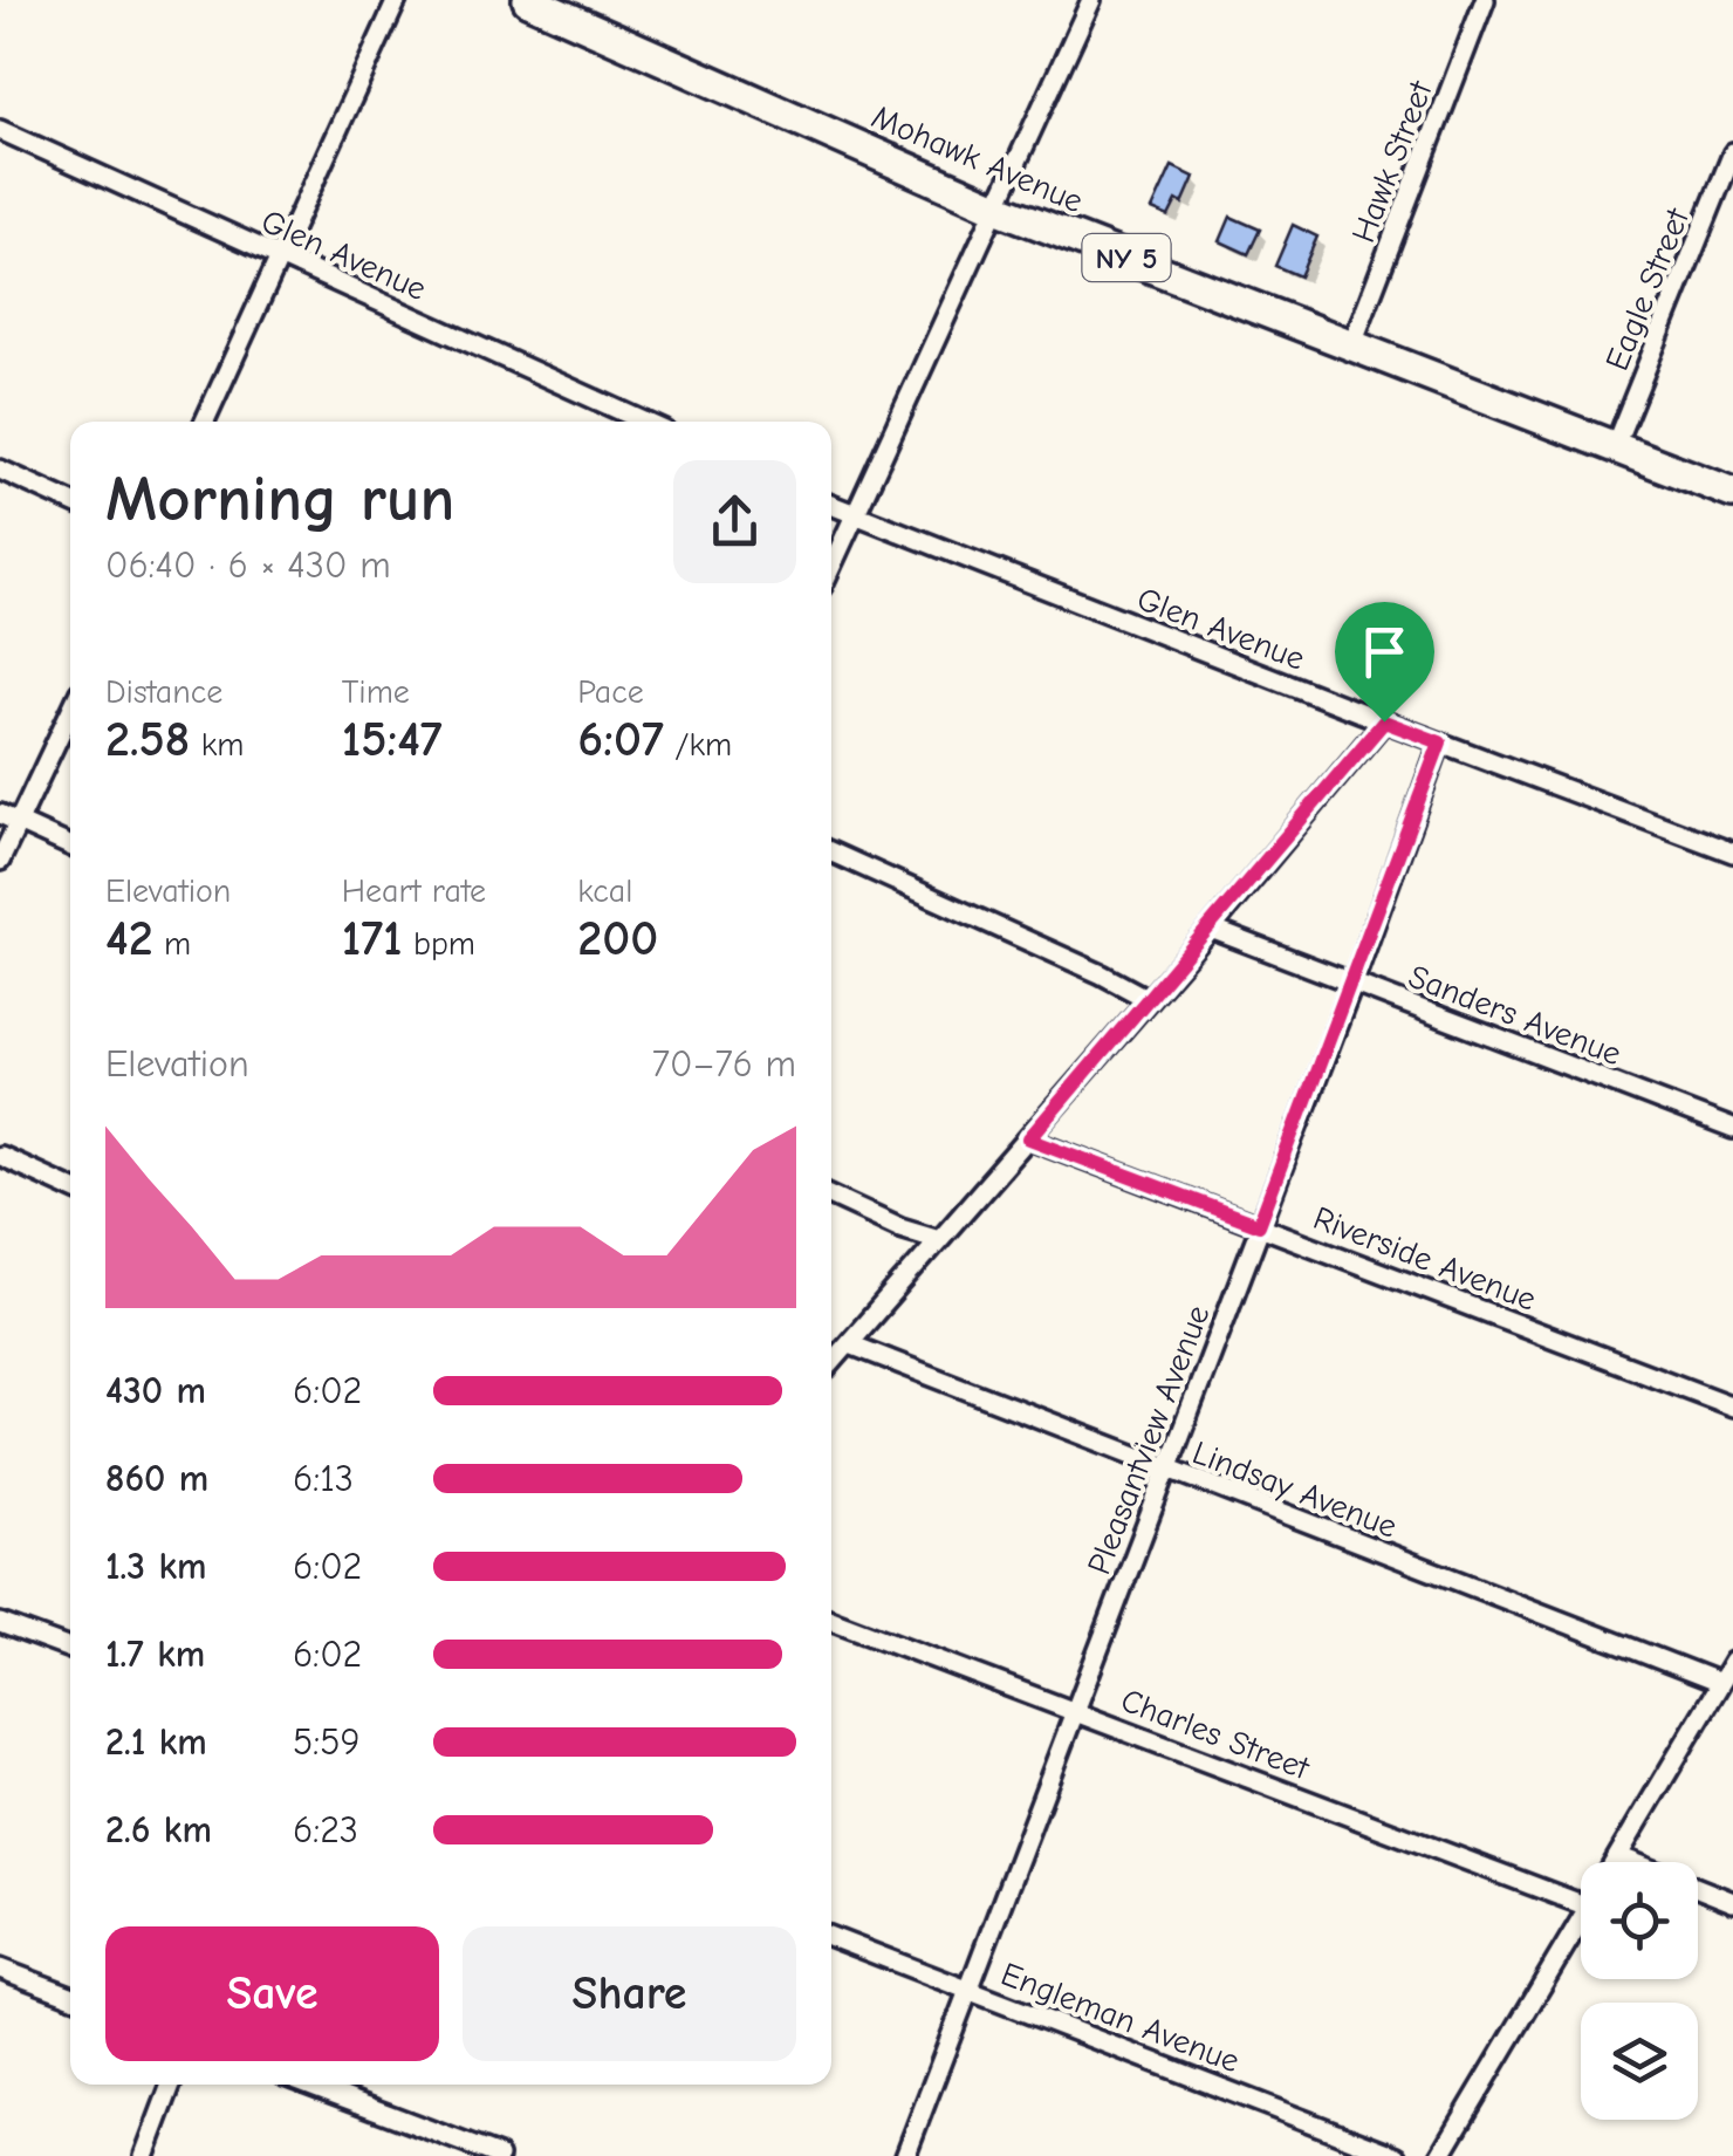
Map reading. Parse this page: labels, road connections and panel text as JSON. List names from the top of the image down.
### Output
{
  "streets": {
    "main road": ["Mohawk Avenue", "NY 5"],
    "street": [
      "Hawk Street",
      "Glen Avenue",
      "Eagle Street",
      "Sanders Avenue",
      "Riverside Avenue",
      "Pleasantview Avenue",
      "Lindsay Avenue",
      "Charles Street",
      "Engleman Avenue"
    ]
  },
  "crossings": [
    ["Mohawk Avenue", "Hawk Street"],
    ["Mohawk Avenue", "Eagle Street"],
    ["Glen Avenue", "Pleasantview Avenue"],
    ["Sanders Avenue", "Pleasantview Avenue"],
    ["Riverside Avenue", "Pleasantview Avenue"],
    ["Pleasantview Avenue", "Lindsay Avenue"],
    ["Pleasantview Avenue", "Charles Street"],
    ["Pleasantview Avenue", "Engleman Avenue"]
  ],
  "page": {
    "heading": ["Morning run", "06:40 · 6 × 430 m"],
    "stats": [
      ["Distance", "2.58 km"],
      ["Time", "15:47"],
      ["Pace", "6:07 /km"],
      ["Elevation", "42 m"],
      ["Heart rate", "171 bpm"],
      ["kcal", "200"]
    ],
    "chart": ["Elevation", "70–76 m"],
    "list": [
      {
        "name": "430 m",
        "note": "6:02"
      },
      {
        "name": "860 m",
        "note": "6:13"
      },
      {
        "name": "1.3 km",
        "note": "6:02"
      },
      {
        "name": "1.7 km",
        "note": "6:02"
      },
      {
        "name": "2.1 km",
        "note": "5:59"
      },
      {
        "name": "2.6 km",
        "note": "6:23"
      }
    ],
    "buttons": ["Save", "Share"]
  }
}
